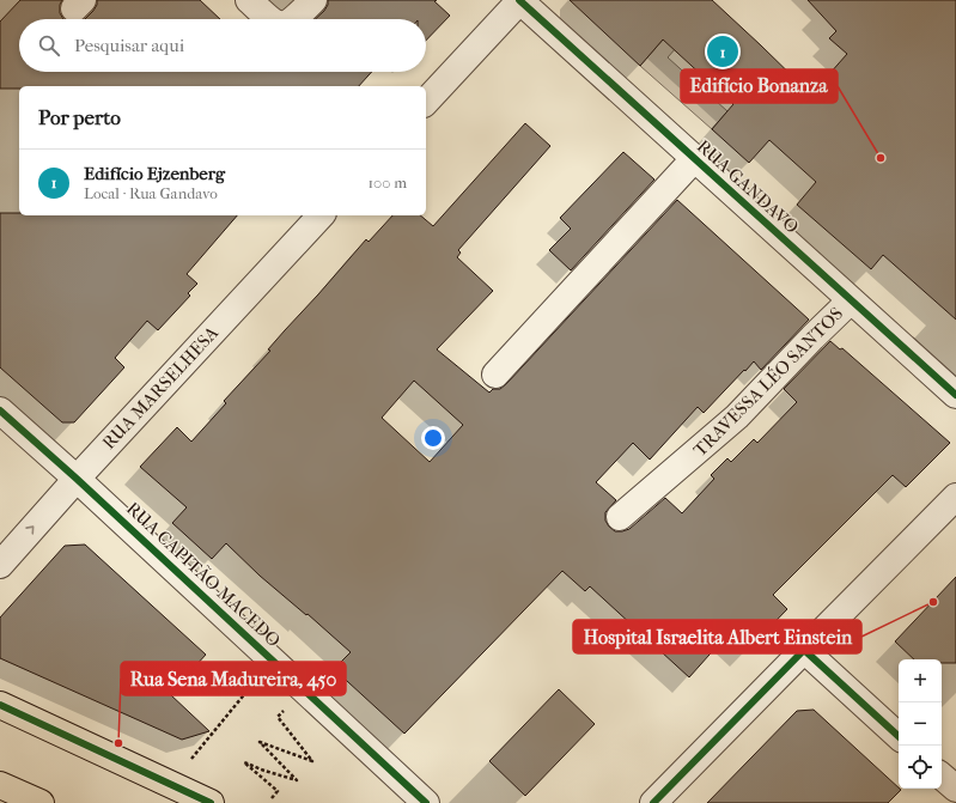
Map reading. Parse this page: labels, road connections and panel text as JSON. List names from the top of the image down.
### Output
{
  "streets": {
    "street": [
      "RUA GANDAVO",
      "TRAVESSA LÉO SANTOS",
      "RUA MARSELHESA",
      "RUA CAPITÃO MACEDO"
    ]
  },
  "crossings": [
    ["RUA GANDAVO", "TRAVESSA LÉO SANTOS"],
    ["RUA MARSELHESA", "RUA CAPITÃO MACEDO"]
  ],
  "places": ["Edifício Bonanza", "Hospital Israelita Albert Einstein", "Rua Sena Madureira, 450"],
  "page": {
    "search": "Pesquisar aqui",
    "pins": "1",
    "heading": "Por perto",
    "list": [
      {
        "mark": "1",
        "name": "Edifício Ejzenberg",
        "note": "Local · Rua Gandavo",
        "value": "100 m"
      }
    ],
    "map_buttons": ["+", "−"]
  }
}
